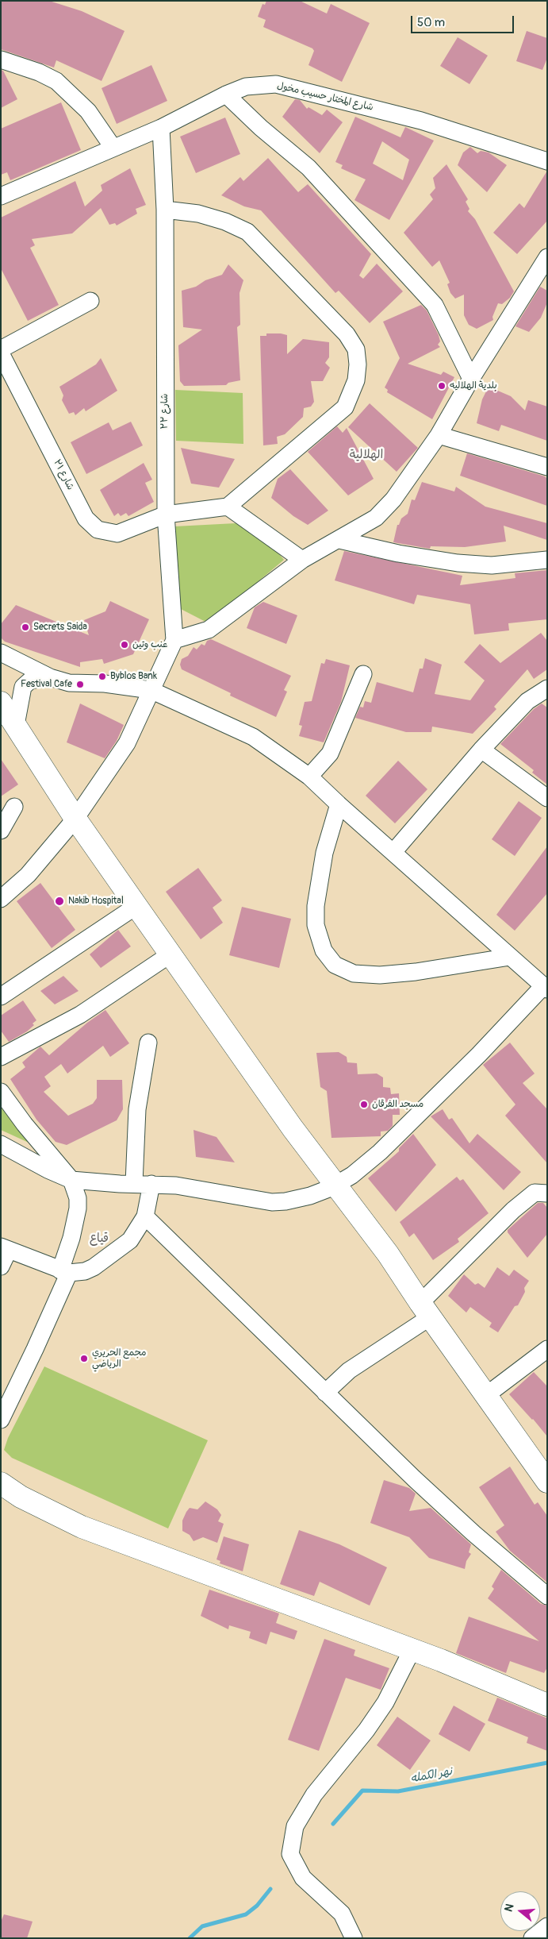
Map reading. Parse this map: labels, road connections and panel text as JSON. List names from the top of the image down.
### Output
{
  "streets": {
    "street": ["شارع المختار حسيب مخول", "شارع ٣٣", "شارع ٣١"]
  },
  "crossings": [
    ["شارع المختار حسيب مخول", "شارع ٣٣"],
    ["شارع ٣٣", "شارع ٣١"]
  ],
  "districts": ["الهلالية", "قياع"],
  "water": ["نهر الكمله"],
  "places": [
    "بلدية الهلاليه",
    "Secrets Saida",
    "عنب وتين",
    "Byblos Bank",
    "Festival Cafe",
    "Nakib Hospital",
    "مسجد الفرقان",
    "مجمع الحريري الرياضي"
  ],
  "scale_bar": "50 m",
  "north": "left"
}
